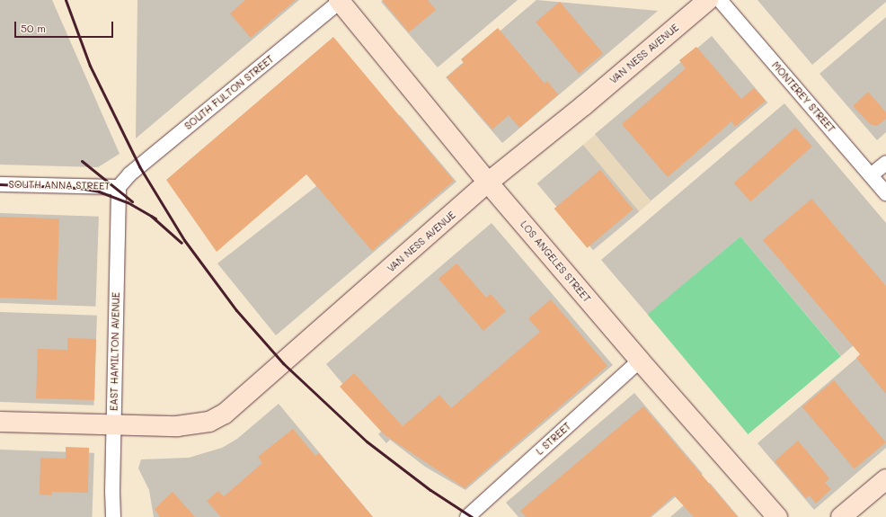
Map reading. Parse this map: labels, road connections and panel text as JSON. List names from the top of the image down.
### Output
{
  "streets": {
    "street": [
      "VAN NESS AVENUE",
      "SOUTH FULTON STREET",
      "MONTEREY STREET",
      "SOUTH ANNA STREET",
      "LOS ANGELES STREET",
      "EAST HAMILTON AVENUE",
      "L STREET"
    ]
  },
  "crossings": [
    ["VAN NESS AVENUE", "LOS ANGELES STREET"],
    ["VAN NESS AVENUE", "EAST HAMILTON AVENUE"],
    ["SOUTH FULTON STREET", "SOUTH ANNA STREET"],
    ["SOUTH FULTON STREET", "LOS ANGELES STREET"],
    ["SOUTH FULTON STREET", "EAST HAMILTON AVENUE"],
    ["SOUTH ANNA STREET", "EAST HAMILTON AVENUE"],
    ["LOS ANGELES STREET", "L STREET"]
  ],
  "scale_bar": "50 m"
}
